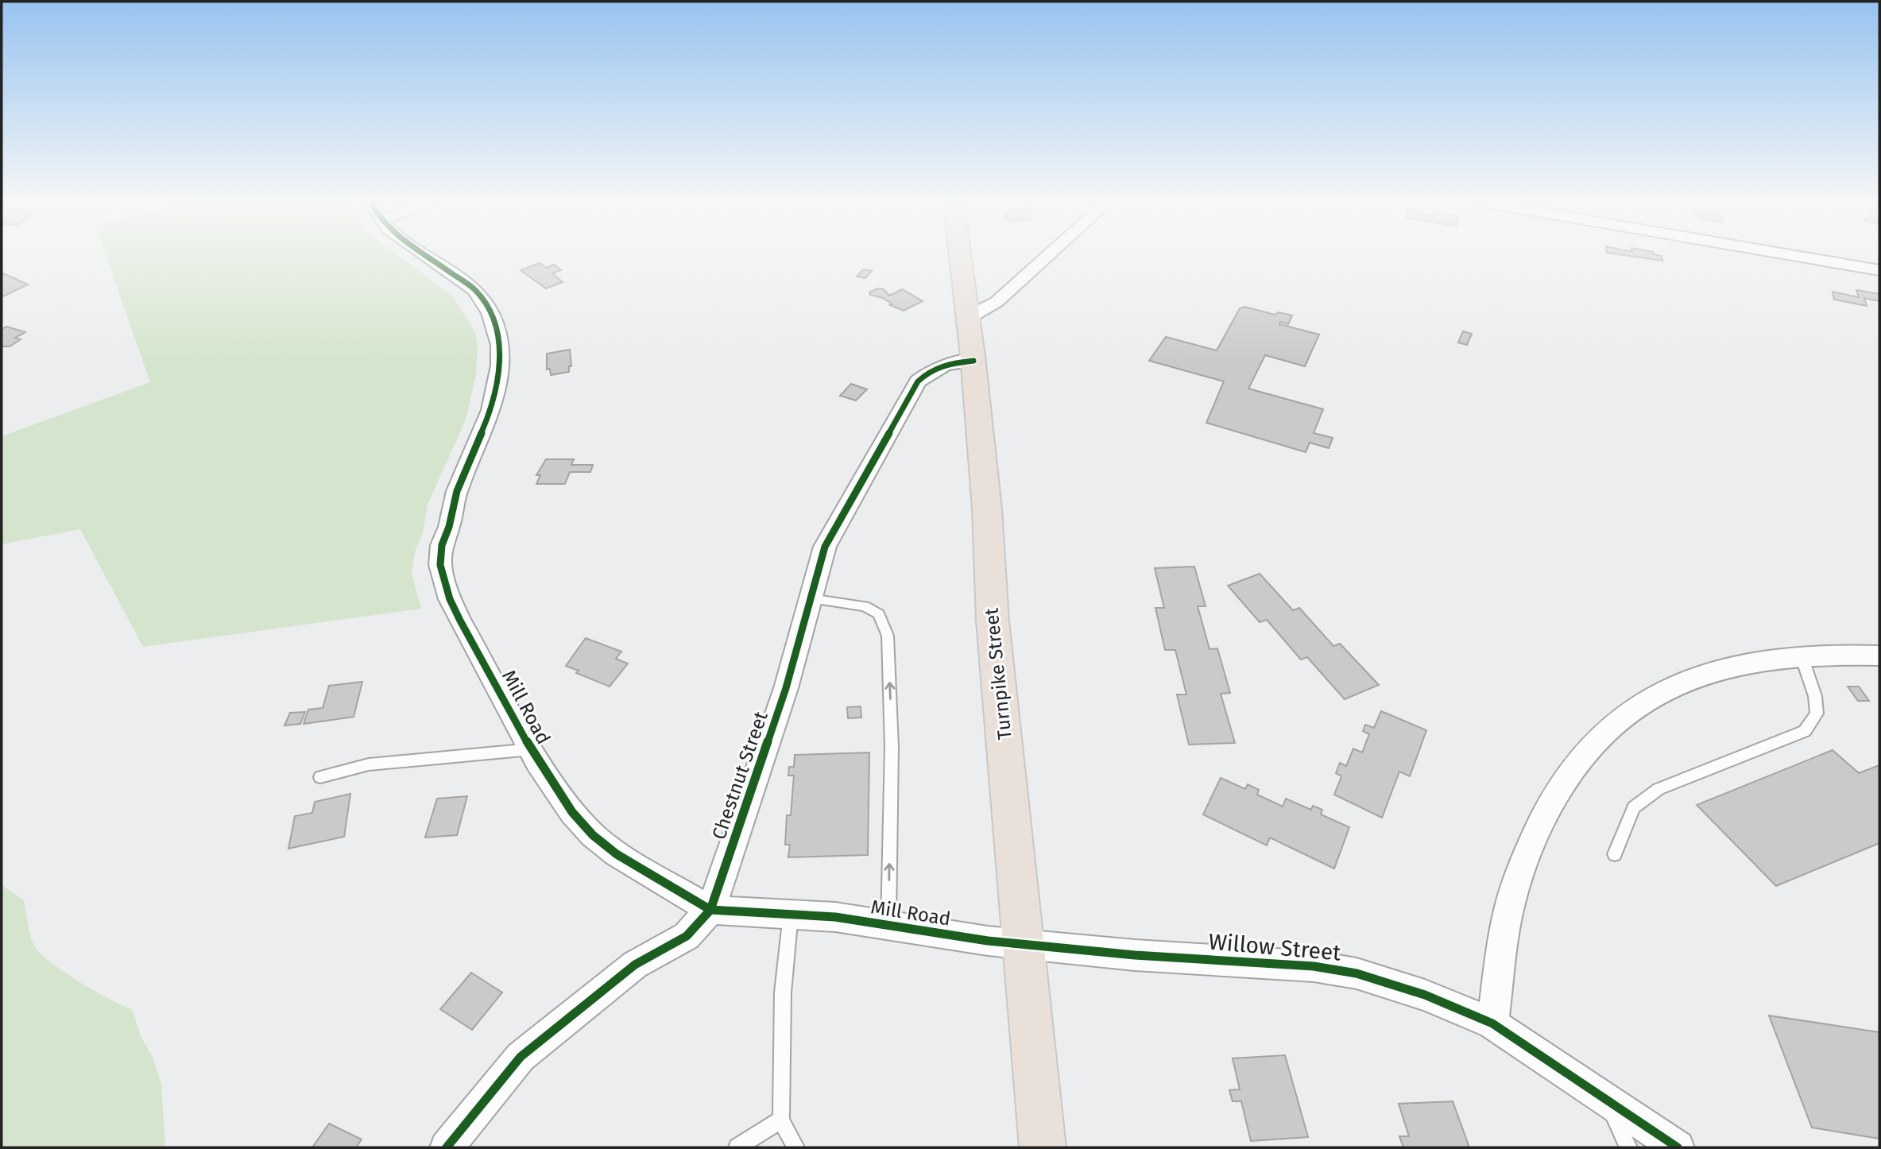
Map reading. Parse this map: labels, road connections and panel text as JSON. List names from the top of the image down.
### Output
{
  "streets": {
    "highway": ["Turnpike Street"],
    "street": ["Mill Road", "Chestnut Street", "Willow Street"]
  },
  "crossings": [
    ["Turnpike Street", "Mill Road"],
    ["Turnpike Street", "Chestnut Street"],
    ["Turnpike Street", "Willow Street"],
    ["Mill Road", "Chestnut Street"],
    ["Mill Road", "Willow Street"]
  ]
}
